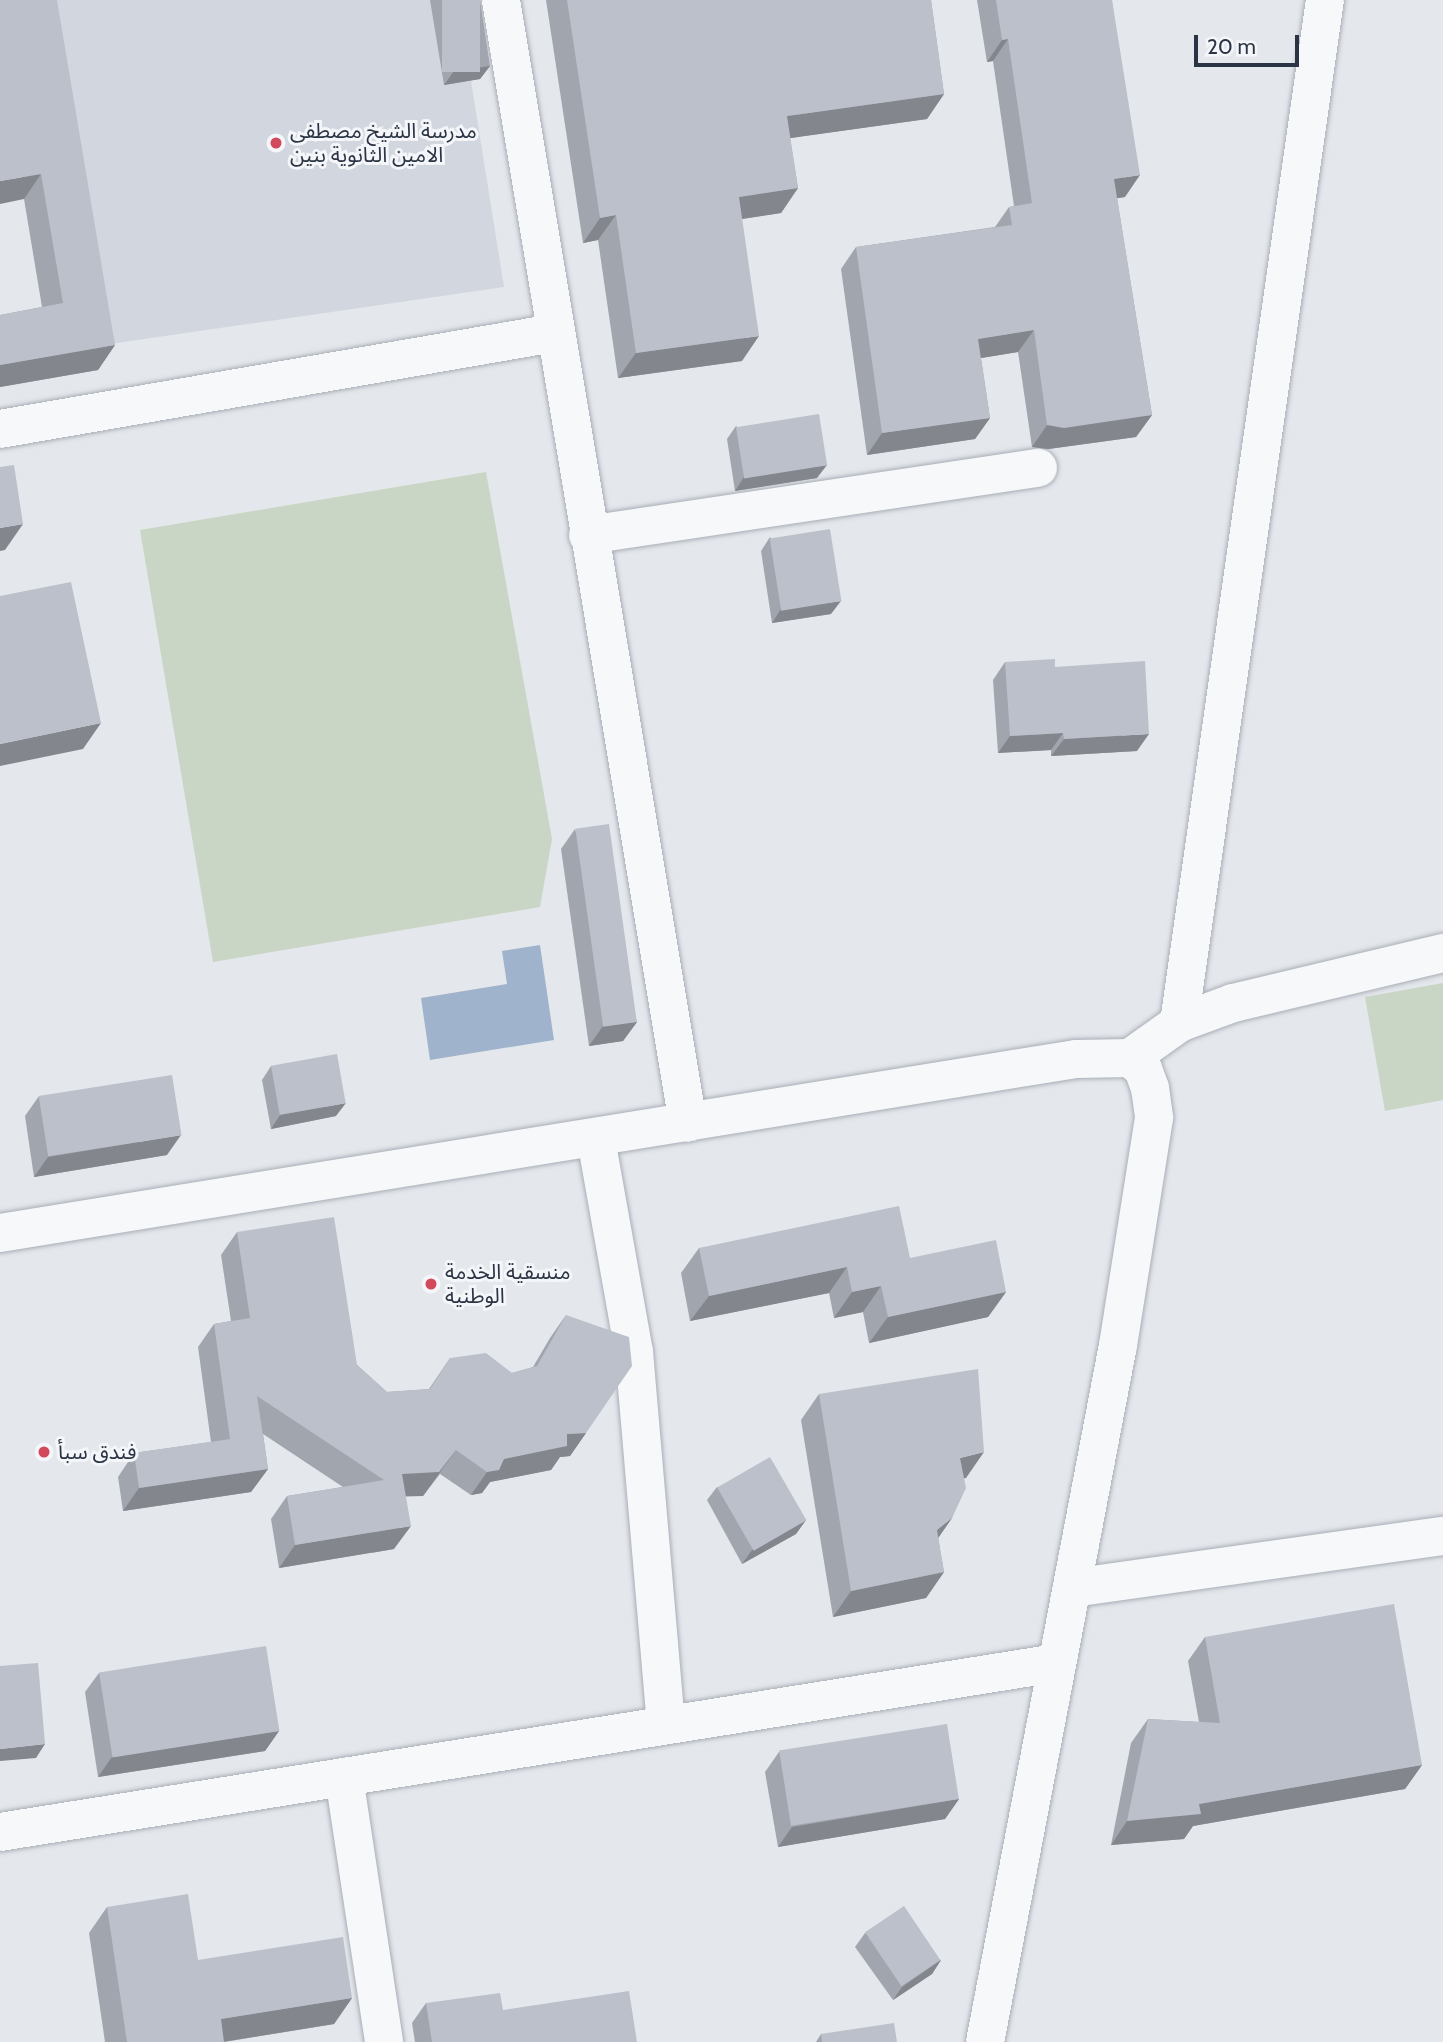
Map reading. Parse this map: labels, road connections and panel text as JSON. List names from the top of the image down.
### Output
{
  "places": ["مدرسة الشيخ مصطفى الامين الثانوية بنين", "منسقية الخدمة الوطنية", "فندق سبأ"],
  "scale_bar": "20 m"
}
